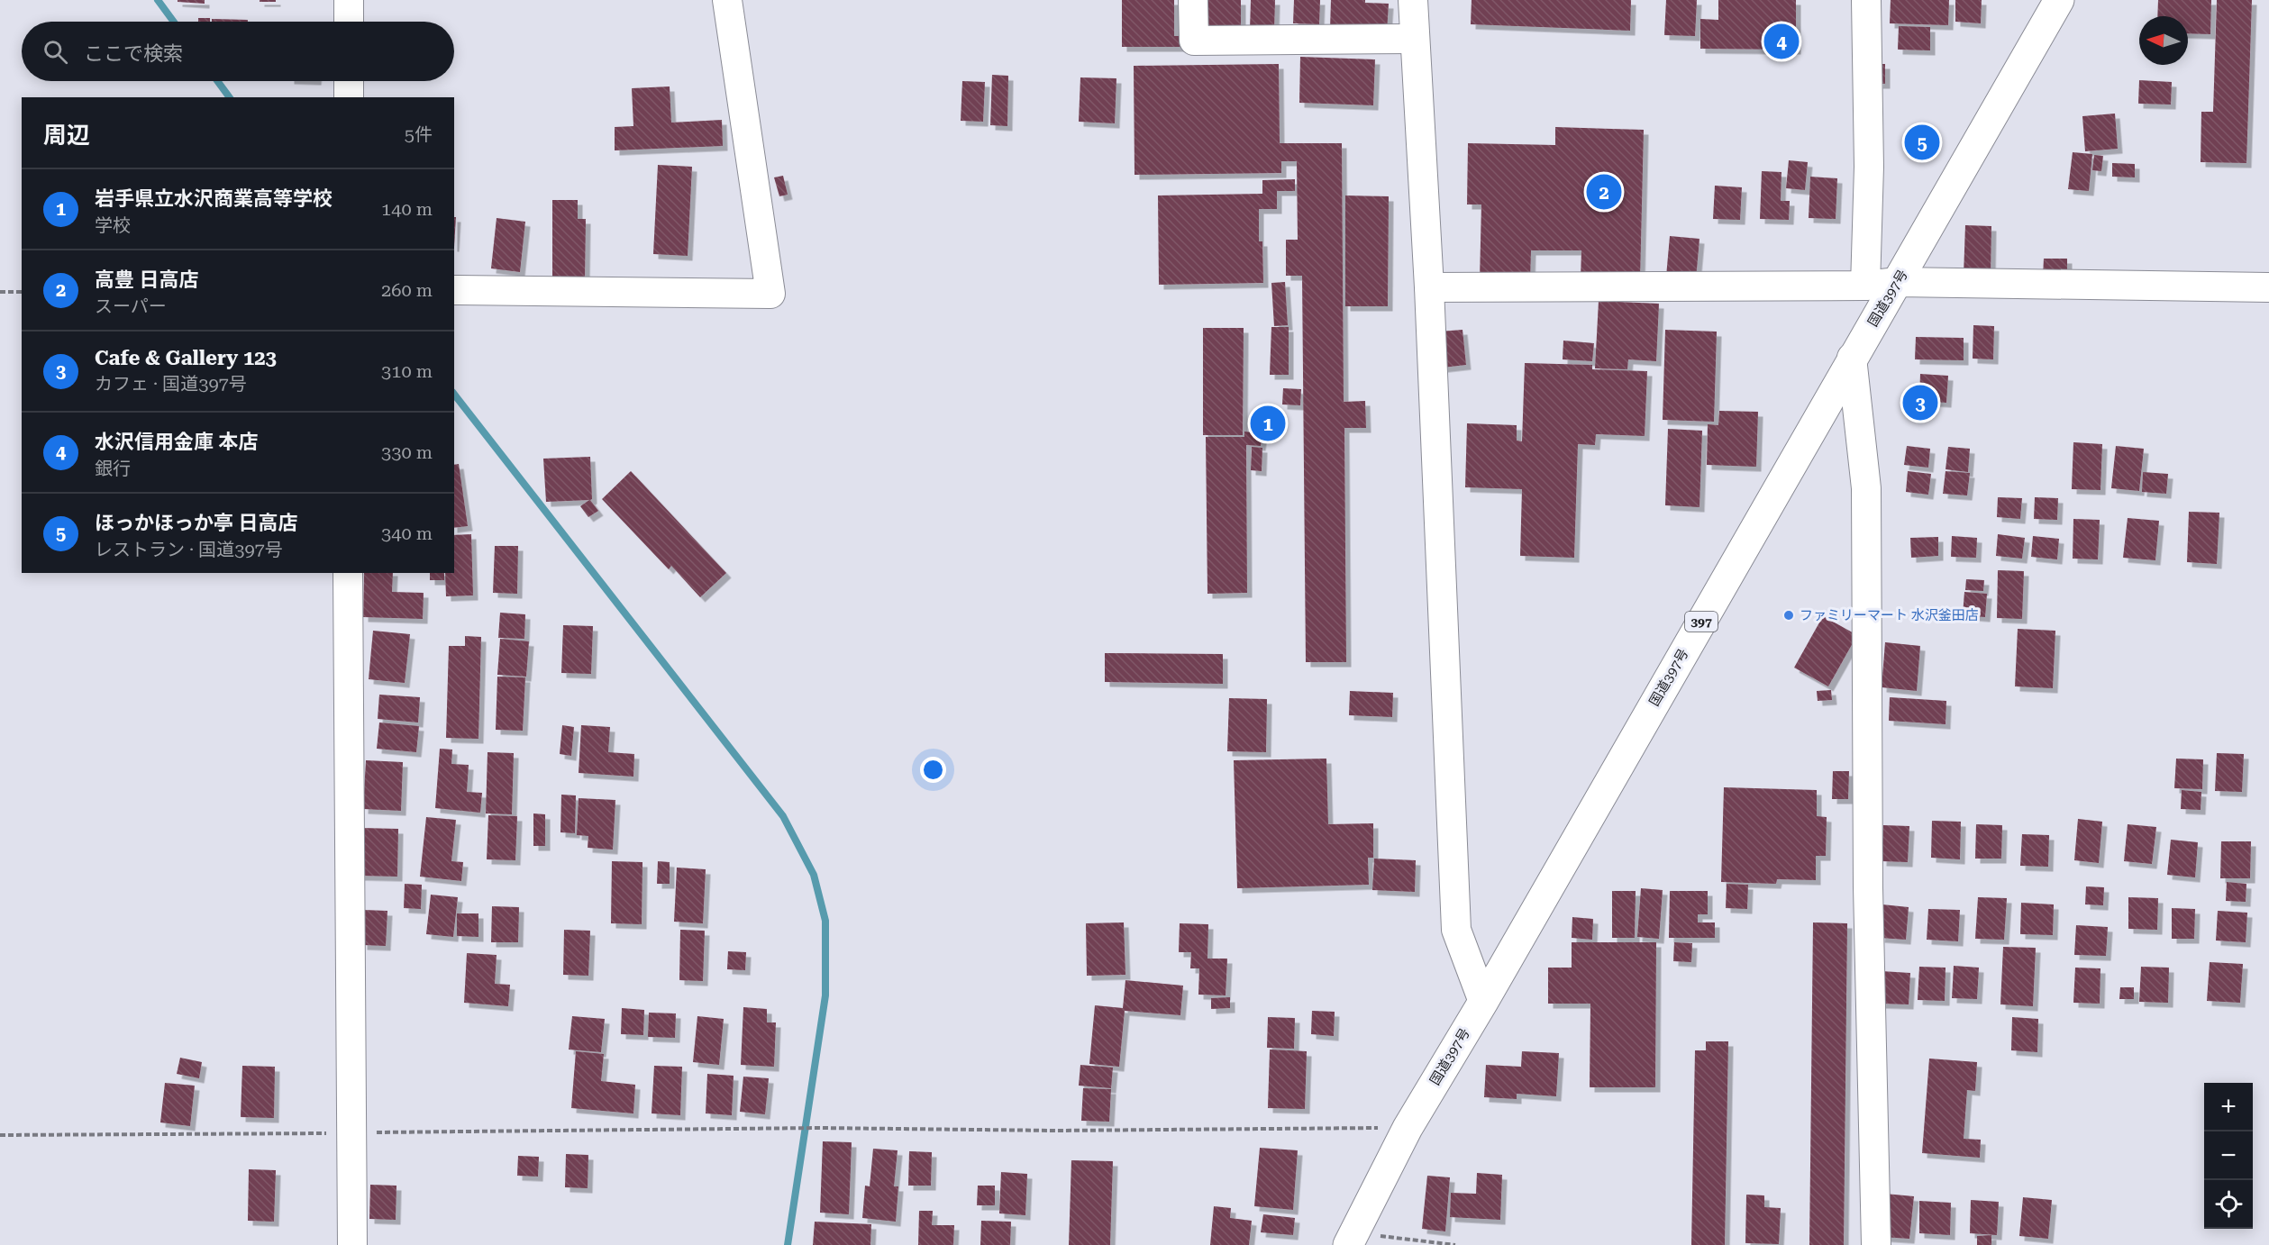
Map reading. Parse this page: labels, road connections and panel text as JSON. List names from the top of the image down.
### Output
{
  "streets": {
    "highway": ["国道397号", "397"]
  },
  "places": ["ファミリーマート 水沢釜田店"],
  "north": "left",
  "page": {
    "pins": [
      "4",
      "5",
      "2",
      "3",
      "1"
    ],
    "search": "ここで検索",
    "heading": ["周辺", "5件"],
    "list": [
      {
        "mark": "1",
        "name": "岩手県立水沢商業高等学校",
        "note": "学校",
        "value": "140 m"
      },
      {
        "mark": "2",
        "name": "高豊 日高店",
        "note": "スーパー",
        "value": "260 m"
      },
      {
        "mark": "3",
        "name": "Cafe & Gallery 123",
        "note": "カフェ · 国道397号",
        "value": "310 m"
      },
      {
        "mark": "4",
        "name": "水沢信用金庫 本店",
        "note": "銀行",
        "value": "330 m"
      },
      {
        "mark": "5",
        "name": "ほっかほっか亭 日高店",
        "note": "レストラン · 国道397号",
        "value": "340 m"
      }
    ],
    "map_buttons": ["+", "−"]
  }
}
